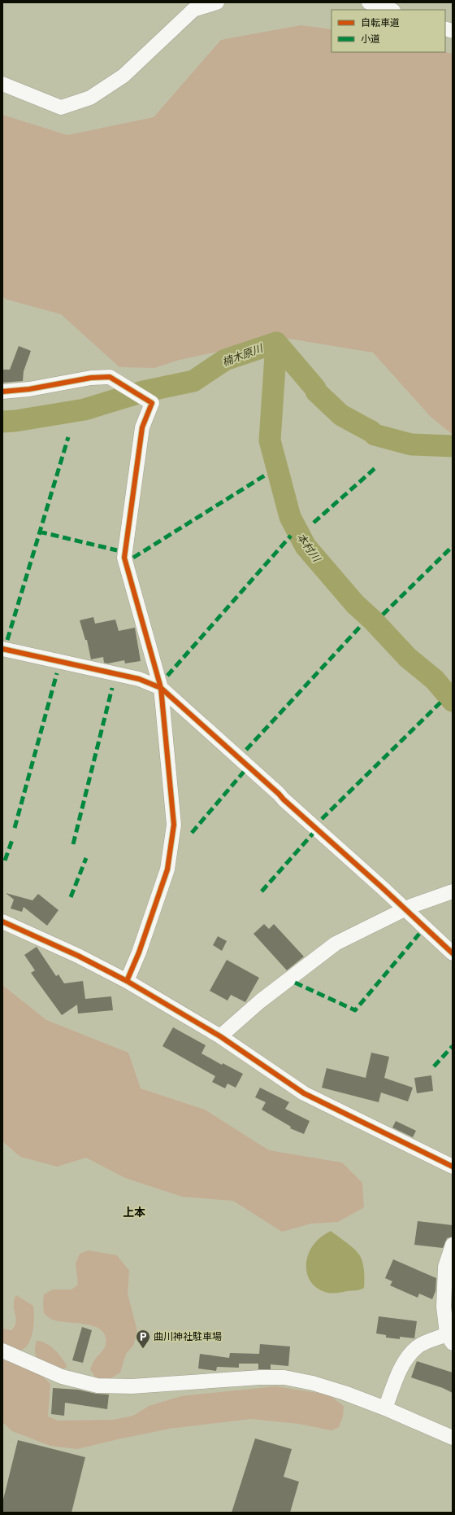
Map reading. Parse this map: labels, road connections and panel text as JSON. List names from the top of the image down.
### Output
{
  "districts": ["上本"],
  "water": ["楠木原川", "本村川"],
  "places": {
    "parking": ["曲川神社駐車場"]
  },
  "legend": ["自転車道", "小道"]
}
